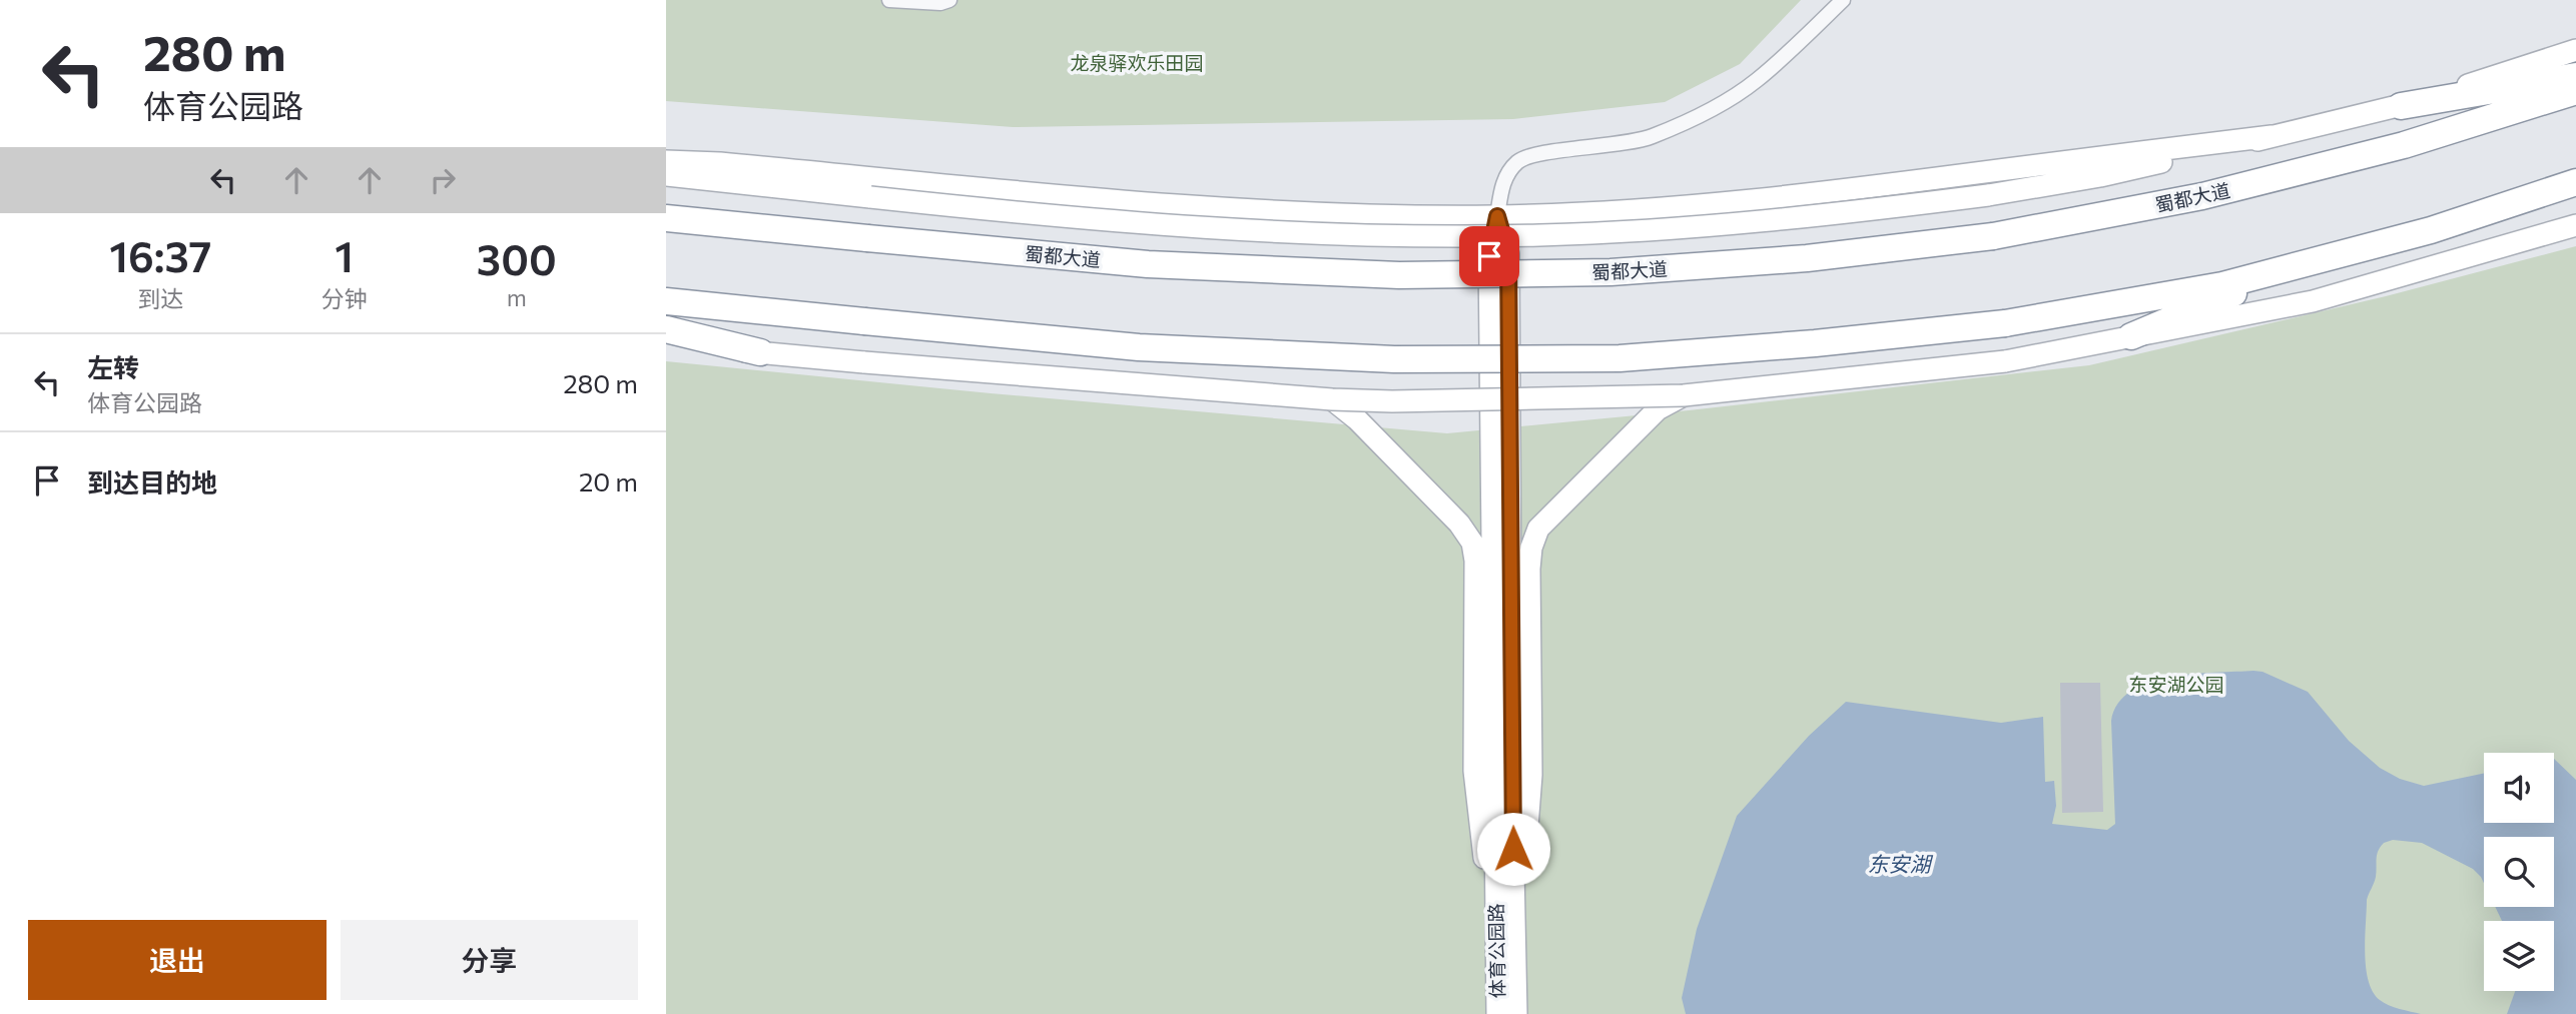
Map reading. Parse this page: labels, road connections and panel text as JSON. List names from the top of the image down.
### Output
{
  "streets": {
    "highway": ["蜀都大道"],
    "main road": ["体育公园路"]
  },
  "water": ["东安湖"],
  "parks": ["龙泉驿欢乐田园", "东安湖公园"],
  "page": {
    "turn": ["280 m", "体育公园路"],
    "eta": [
      "16:37",
      "到达",
      "1",
      "分钟",
      "300",
      "m"
    ],
    "list": [
      {
        "name": "左转",
        "note": "体育公园路",
        "value": "280 m"
      },
      {
        "name": "到达目的地",
        "value": "20 m"
      }
    ],
    "buttons": ["退出", "分享"]
  }
}
